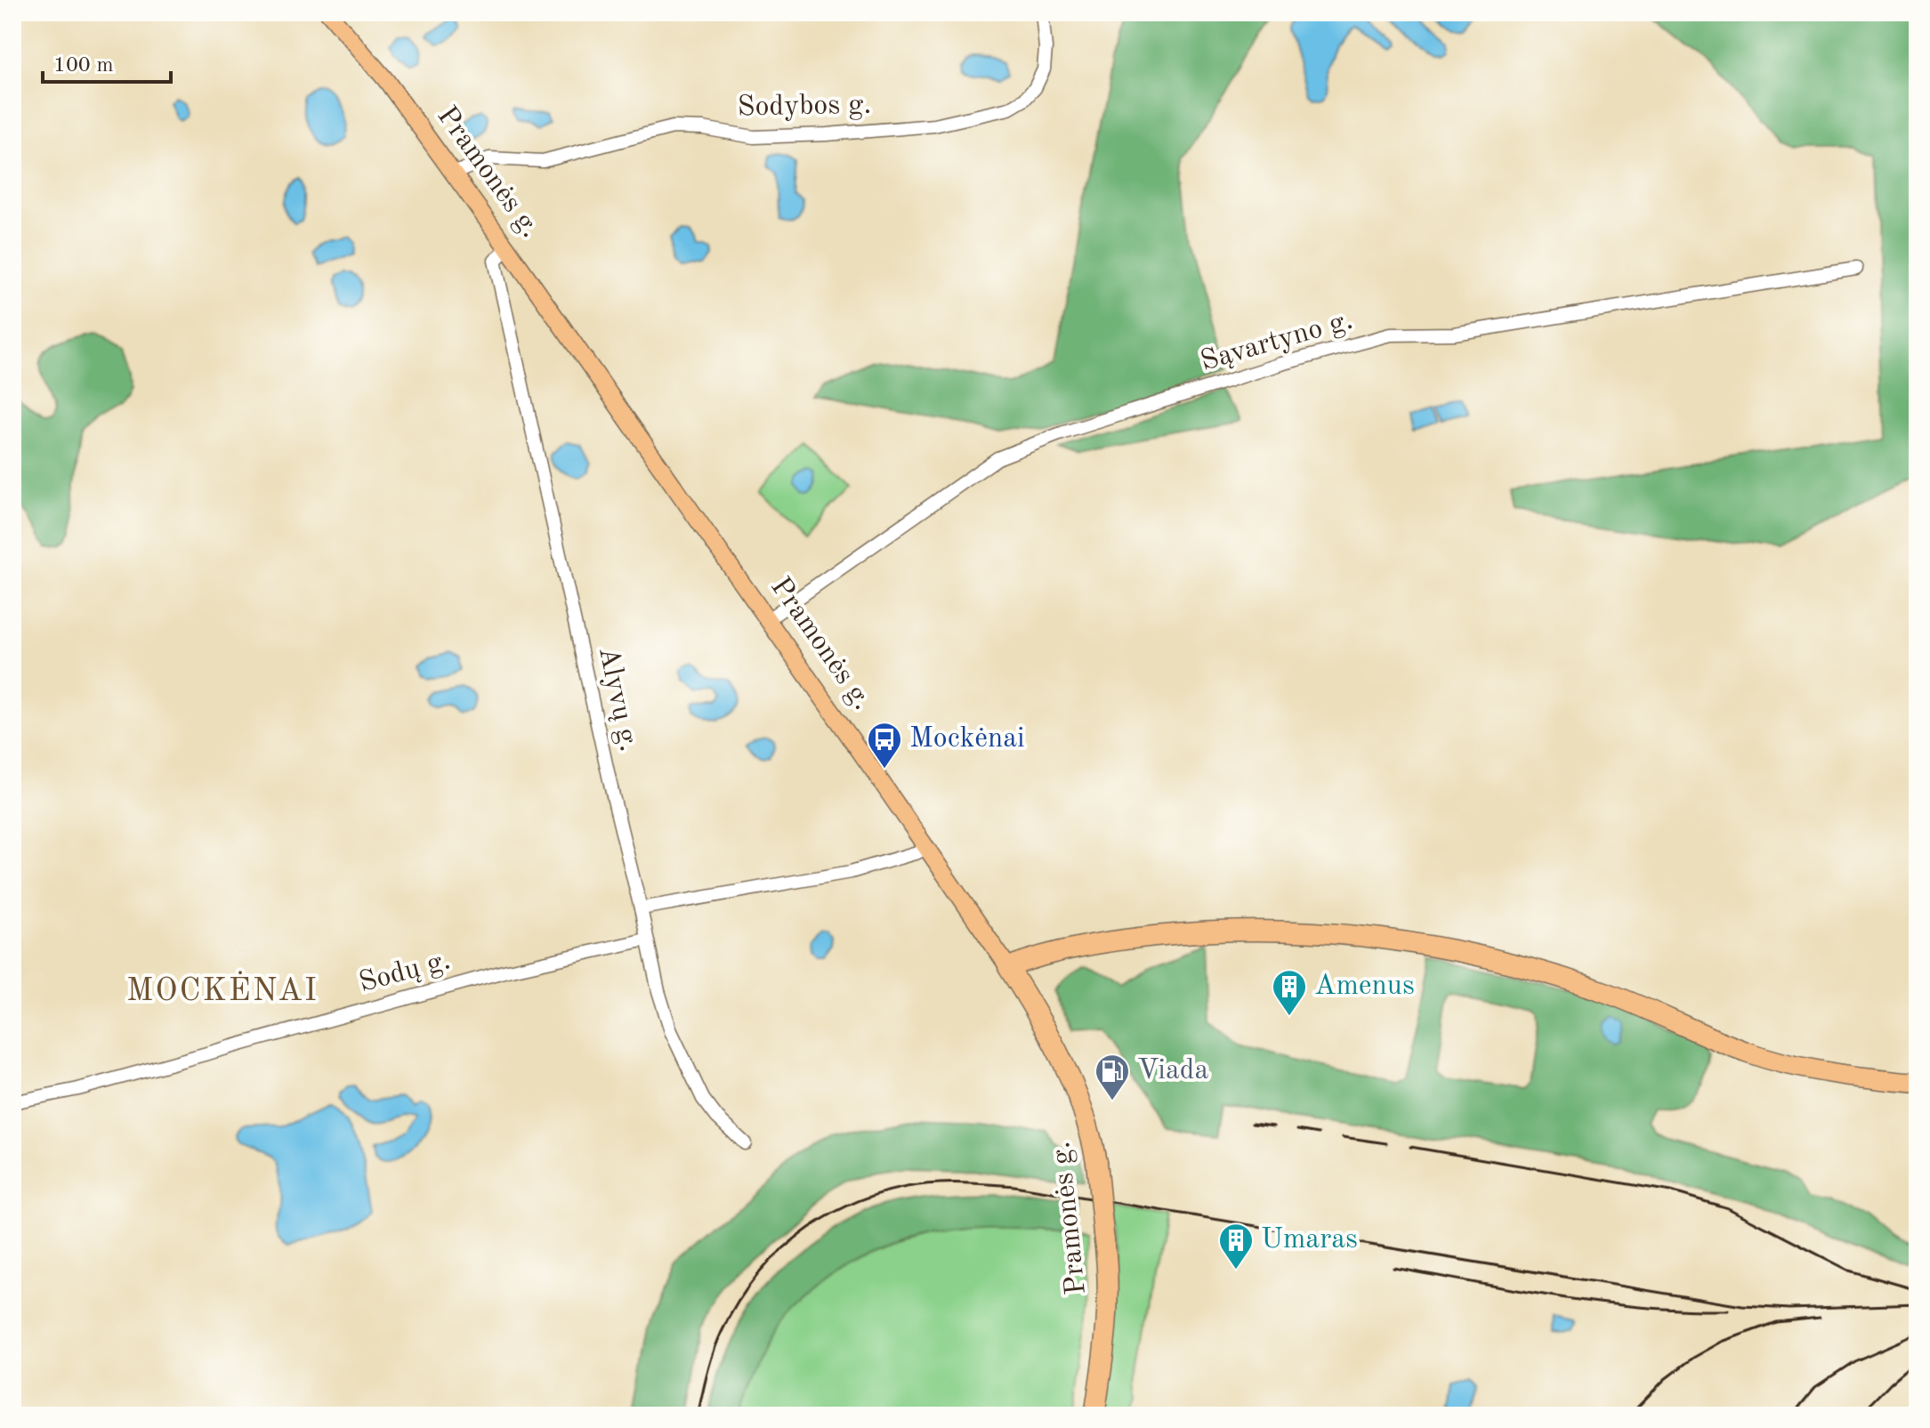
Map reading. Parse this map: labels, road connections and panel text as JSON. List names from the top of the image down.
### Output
{
  "streets": {
    "highway": ["Pramonės g."],
    "street": [
      "Sodybos g.",
      "Sąvartyno g.",
      "Alyvų g.",
      "Sodų g."
    ]
  },
  "crossings": [
    ["Sodybos g.", "Pramonės g."],
    ["Pramonės g.", "Sąvartyno g."],
    ["Pramonės g.", "Alyvų g."],
    ["Alyvų g.", "Sodų g."]
  ],
  "districts": ["MOCKĖNAI"],
  "places": {
    "bus stop": ["Mockėnai"],
    "building": ["Amenus", "Umaras"],
    "fuel station": ["Viada"]
  },
  "scale_bar": "100 m"
}
